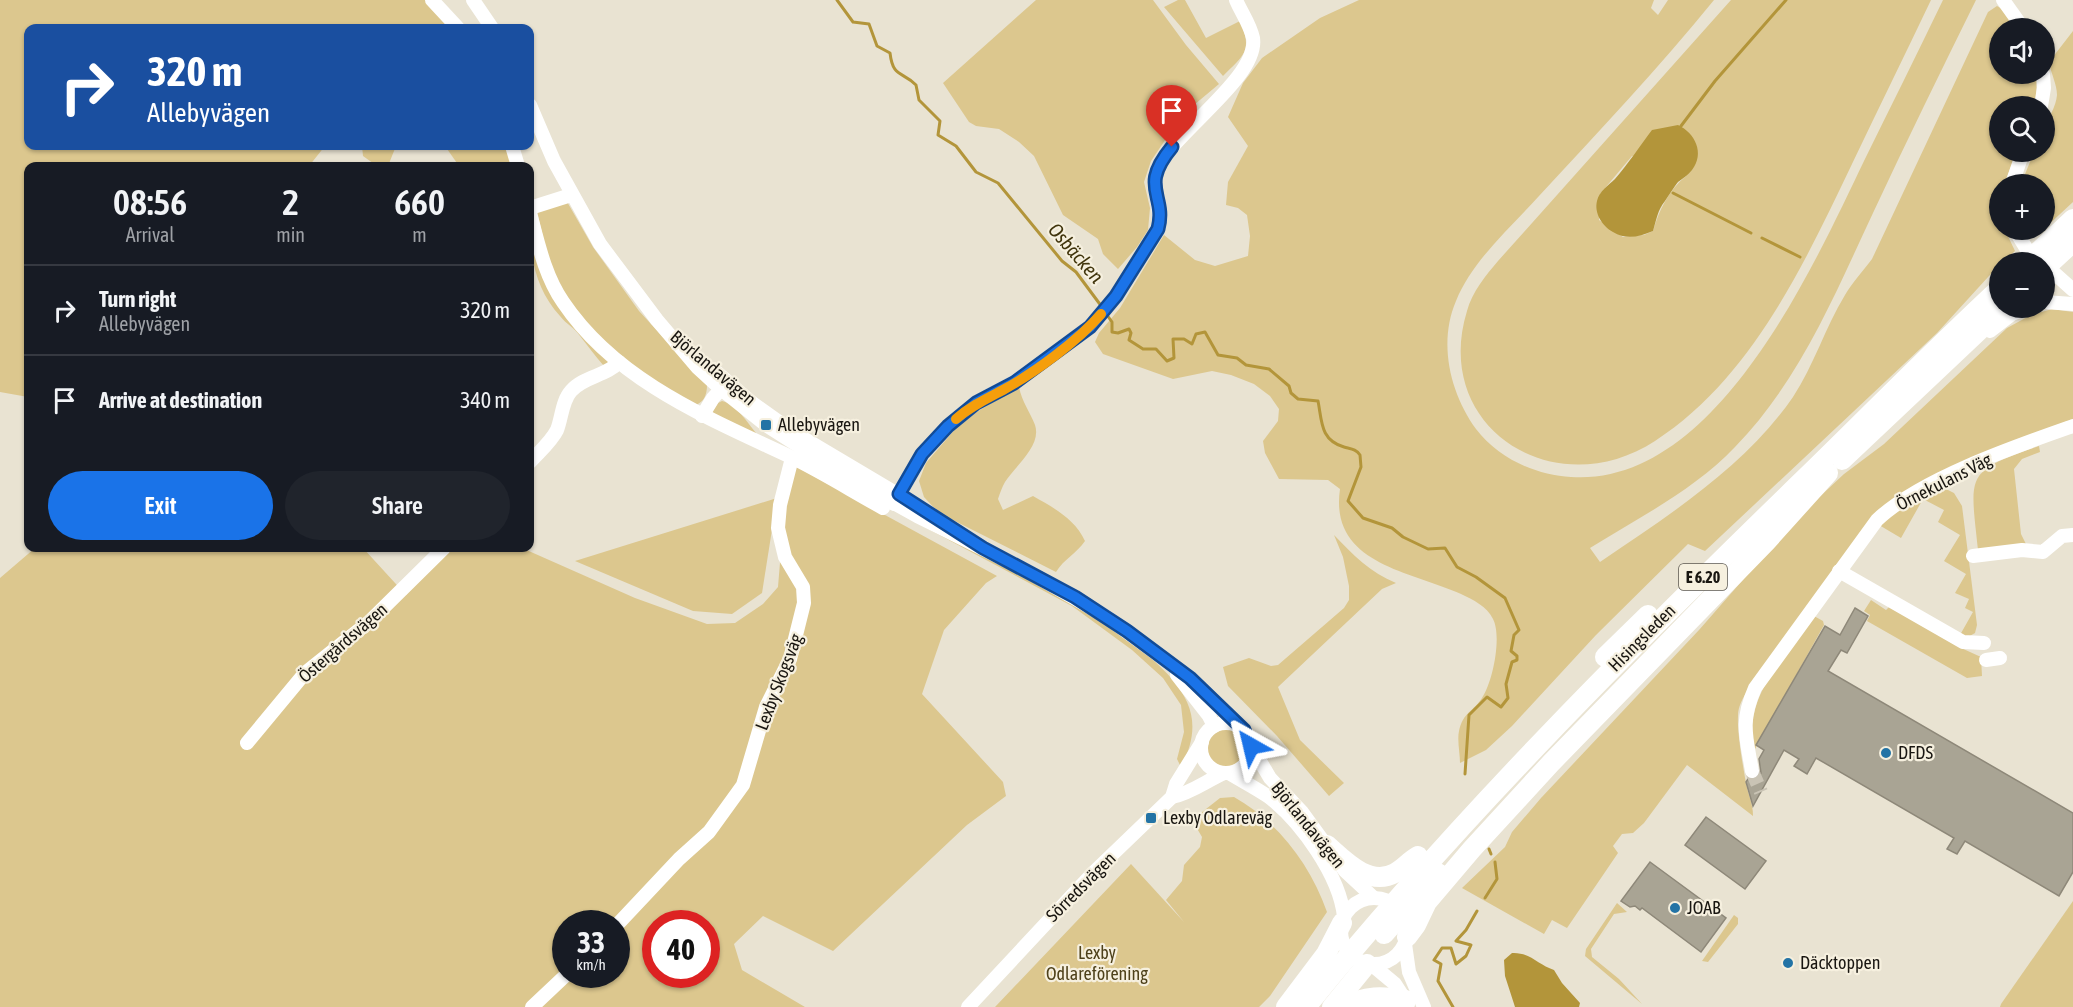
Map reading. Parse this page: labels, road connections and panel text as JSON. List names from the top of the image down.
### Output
{
  "streets": {
    "highway": ["E 6.20", "Hisingsleden"],
    "street": [
      "Björlandavägen",
      "Örnekulans Väg",
      "Östergårdsvägen",
      "Lexby Skogsväg",
      "Sörredsvägen"
    ]
  },
  "crossings": [
    ["Björlandavägen", "Lexby Skogsväg"],
    ["Björlandavägen", "Sörredsvägen"]
  ],
  "water": ["Osbäcken"],
  "parks": ["Lexby Odlareförening"],
  "places": {
    "transit": ["Allebyvägen", "Lexby Odlareväg"],
    "other": ["DFDS", "JOAB", "Däcktoppen"]
  },
  "page": {
    "map_buttons": ["+", "−"],
    "turn": ["320 m", "Allebyvägen"],
    "eta": [
      "08:56",
      "Arrival",
      "2",
      "min",
      "660",
      "m"
    ],
    "list": [
      {
        "name": "Turn right",
        "note": "Allebyvägen",
        "value": "320 m"
      },
      {
        "name": "Arrive at destination",
        "value": "340 m"
      }
    ],
    "buttons": ["Exit", "Share"],
    "speed": "33 km/h",
    "limit": "40"
  }
}
